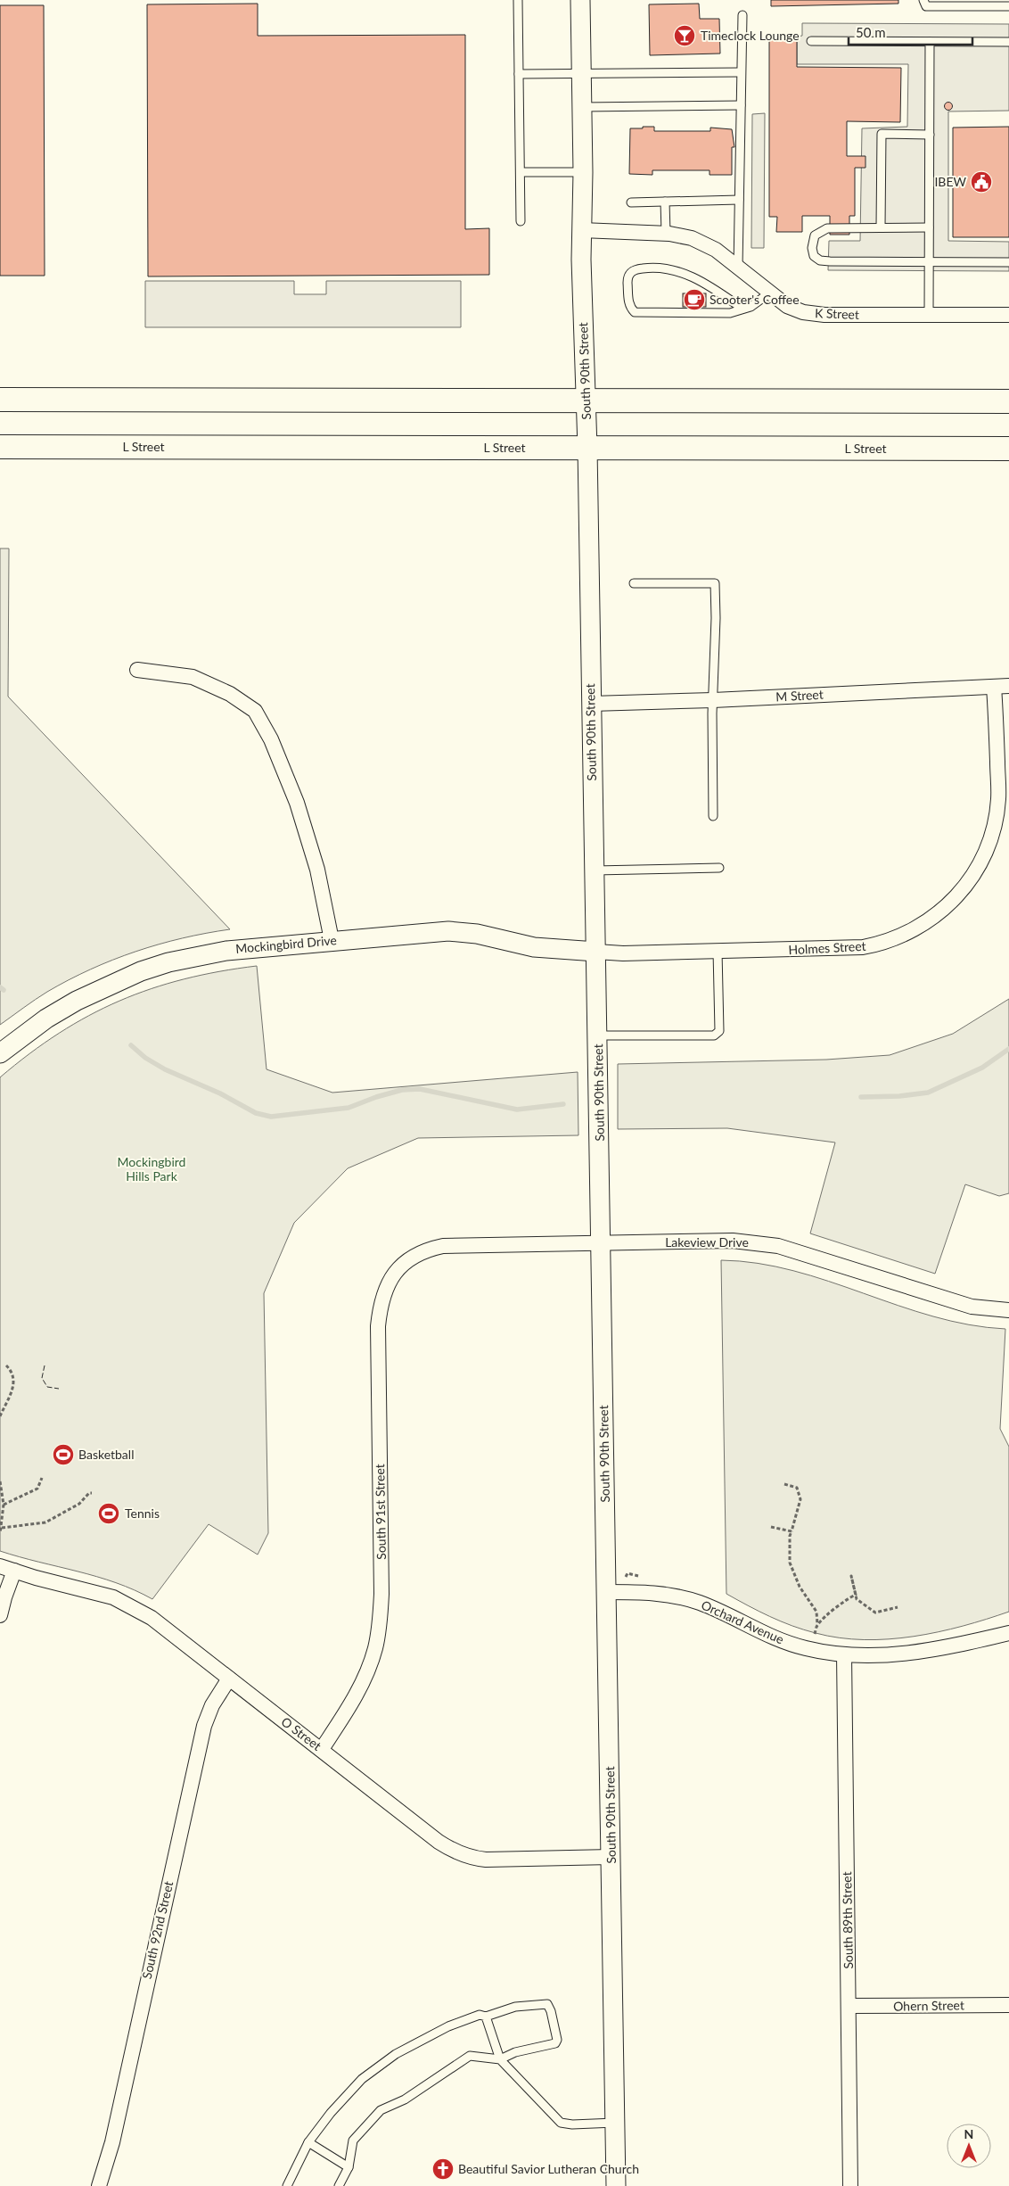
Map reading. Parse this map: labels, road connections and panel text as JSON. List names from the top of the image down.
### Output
{
  "streets": {
    "main road": ["L Street"],
    "street": [
      "K Street",
      "South 90th Street",
      "M Street",
      "Mockingbird Drive",
      "Holmes Street",
      "Lakeview Drive",
      "South 91st Street",
      "Orchard Avenue",
      "O Street",
      "South 89th Street",
      "South 92nd Street",
      "Ohern Street"
    ]
  },
  "crossings": [
    ["K Street", "South 90th Street"],
    ["South 90th Street", "L Street"],
    ["South 90th Street", "M Street"],
    ["South 90th Street", "Mockingbird Drive"],
    ["South 90th Street", "Holmes Street"],
    ["South 90th Street", "Lakeview Drive"],
    ["South 90th Street", "Orchard Avenue"],
    ["South 90th Street", "O Street"],
    ["M Street", "Holmes Street"],
    ["Mockingbird Drive", "Holmes Street"],
    ["Lakeview Drive", "South 91st Street"],
    ["South 91st Street", "O Street"],
    ["Orchard Avenue", "South 89th Street"],
    ["O Street", "South 92nd Street"],
    ["South 89th Street", "Ohern Street"]
  ],
  "parks": ["Mockingbird Hills Park"],
  "places": {
    "bar": ["Timeclock Lounge"],
    "public building": ["IBEW"],
    "cafe": ["Scooter's Coffee"],
    "sports": ["Basketball", "Tennis"],
    "church": ["Beautiful Savior Lutheran Church"]
  },
  "scale_bar": "50 m",
  "north": "top"
}
